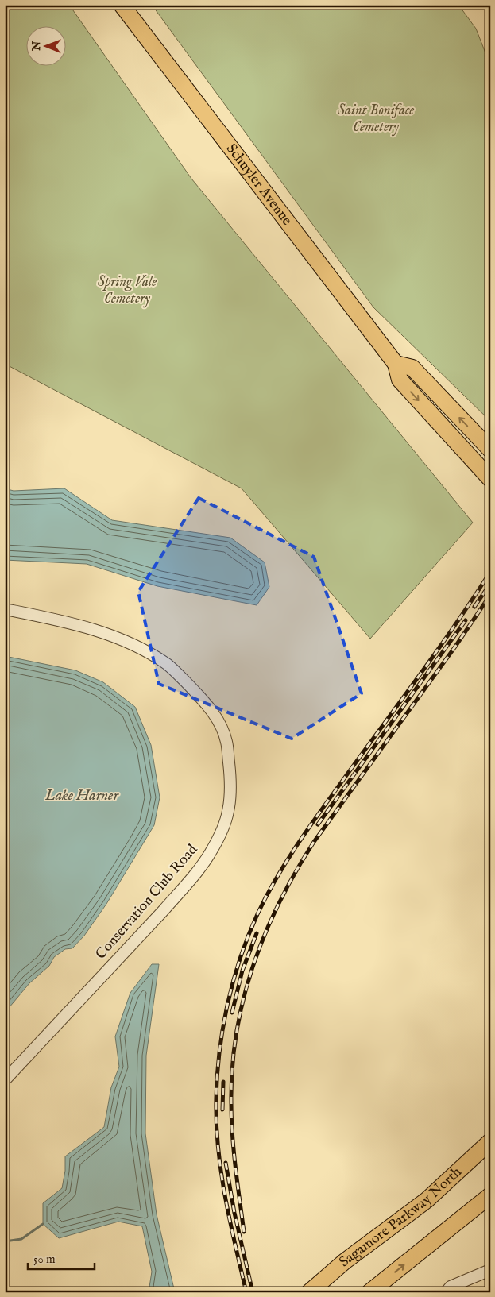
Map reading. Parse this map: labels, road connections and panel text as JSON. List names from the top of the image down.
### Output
{
  "streets": {
    "highway": ["Schuyler Avenue", "Sagamore Parkway North"],
    "street": ["Conservation Club Road"]
  },
  "water": ["Lake Harner"],
  "parks": ["Saint Boniface Cemetery", "Spring Vale Cemetery"],
  "scale_bar": "50 m",
  "north": "left"
}
